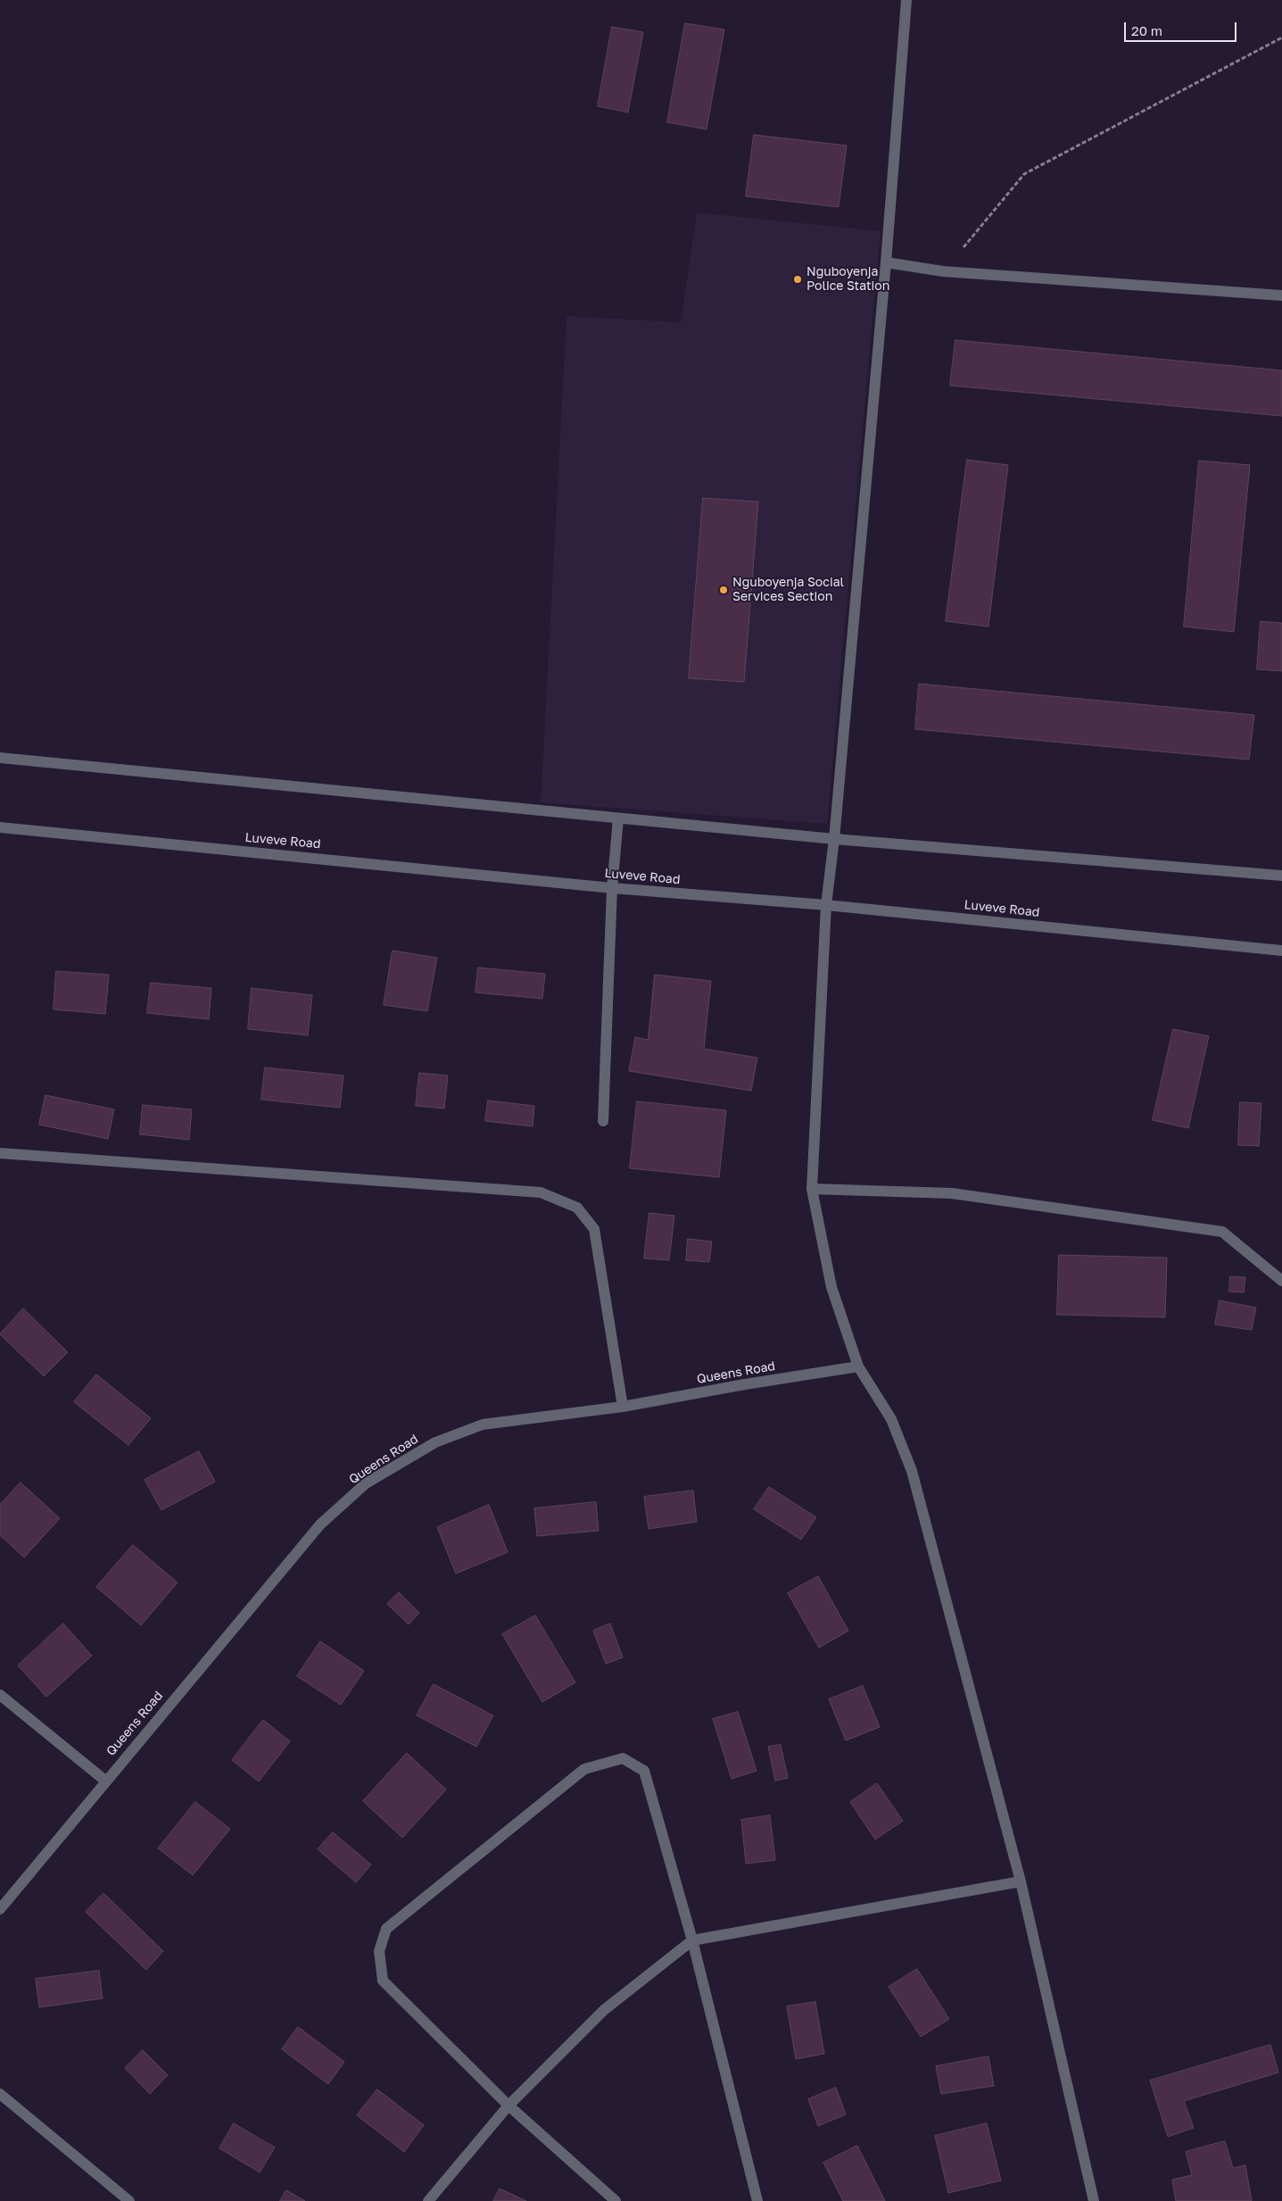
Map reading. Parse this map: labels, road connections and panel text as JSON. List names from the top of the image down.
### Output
{
  "streets": {
    "street": ["Luveve Road", "Queens Road"]
  },
  "places": ["Nguboyenja Police Station", "Nguboyenja Social Services Section"],
  "scale_bar": "20 m"
}
